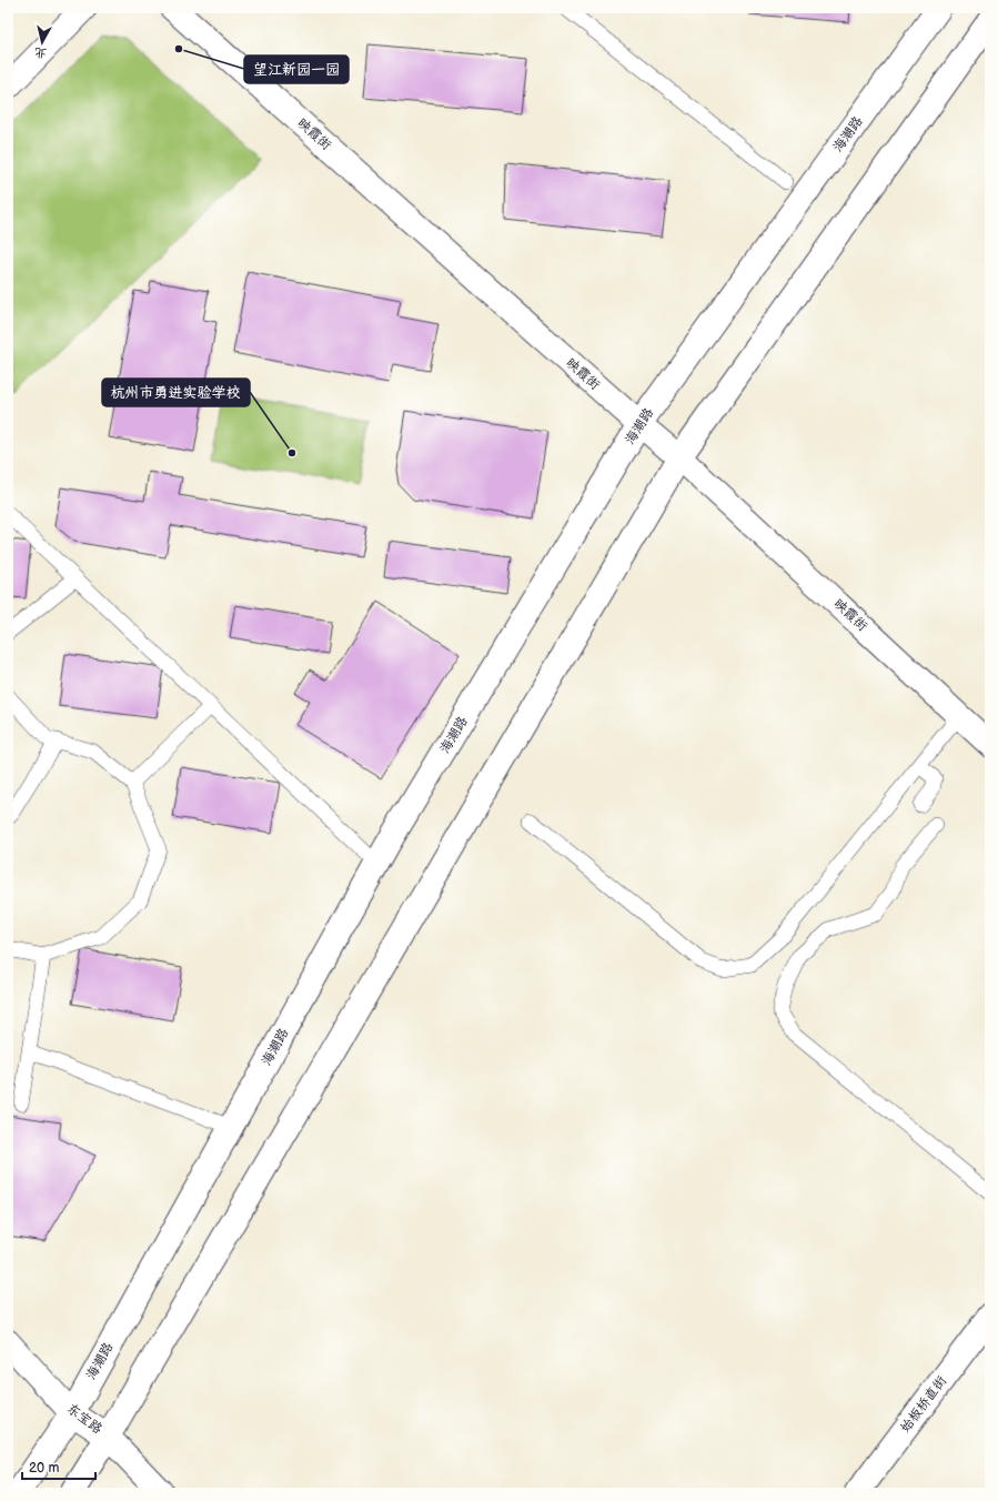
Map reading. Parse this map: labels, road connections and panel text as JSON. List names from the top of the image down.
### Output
{
  "streets": {
    "main road": [
      "映霞街",
      "海潮路",
      "始板桥直街",
      "东宝路"
    ]
  },
  "crossings": [
    ["映霞街", "海潮路"],
    ["海潮路", "东宝路"]
  ],
  "places": ["望江新园一园", "杭州市勇进实验学校"],
  "scale_bar": "20 m",
  "north": "bottom"
}
